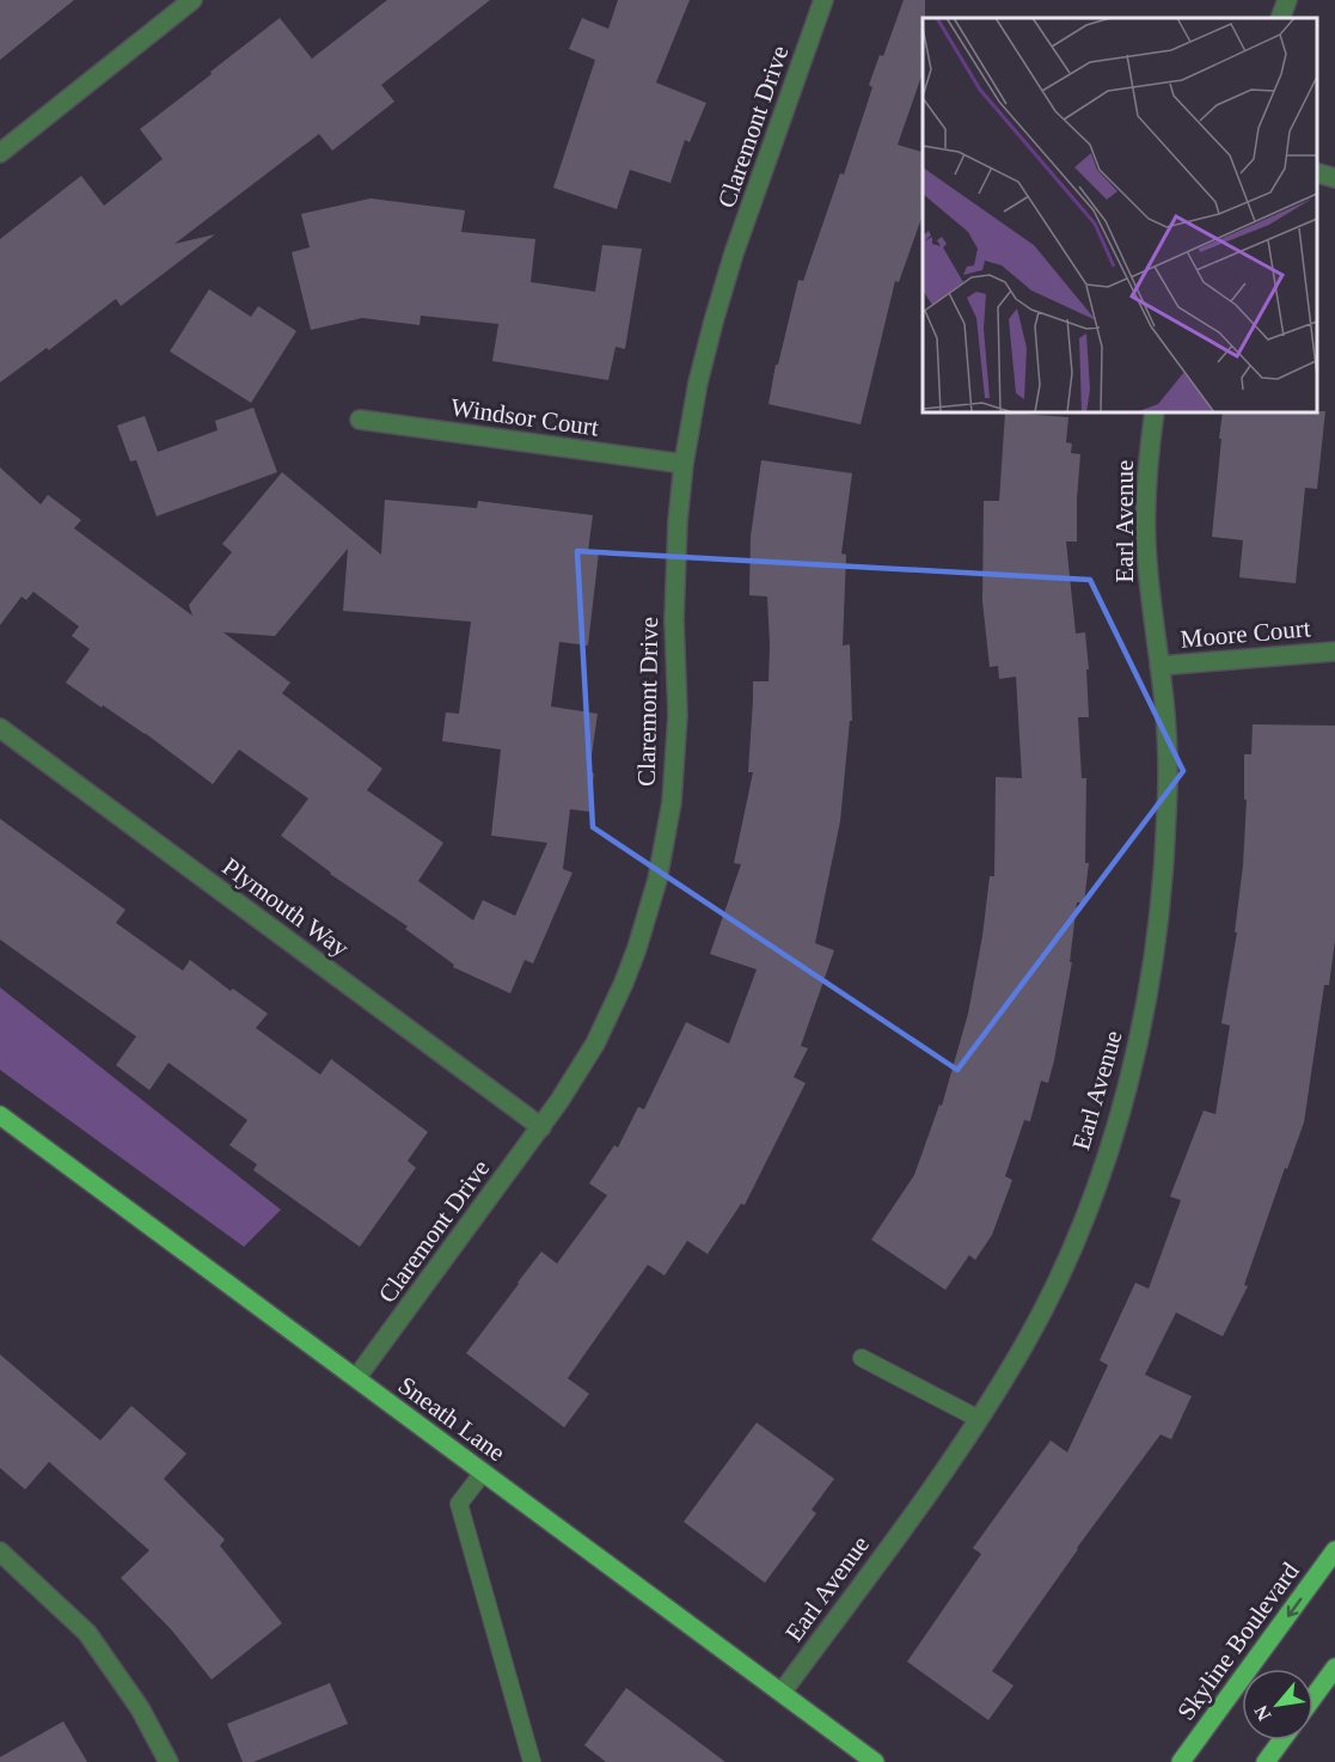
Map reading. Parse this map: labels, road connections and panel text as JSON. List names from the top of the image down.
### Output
{
  "streets": {
    "main road": ["Sneath Lane", "Skyline Boulevard"],
    "street": [
      "Claremont Drive",
      "Windsor Court",
      "Earl Avenue",
      "Moore Court",
      "Plymouth Way"
    ]
  },
  "crossings": [
    ["Claremont Drive", "Windsor Court"],
    ["Claremont Drive", "Plymouth Way"],
    ["Claremont Drive", "Sneath Lane"],
    ["Earl Avenue", "Moore Court"],
    ["Earl Avenue", "Sneath Lane"]
  ],
  "one_way": ["Skyline Boulevard"],
  "north": "bottom left"
}
